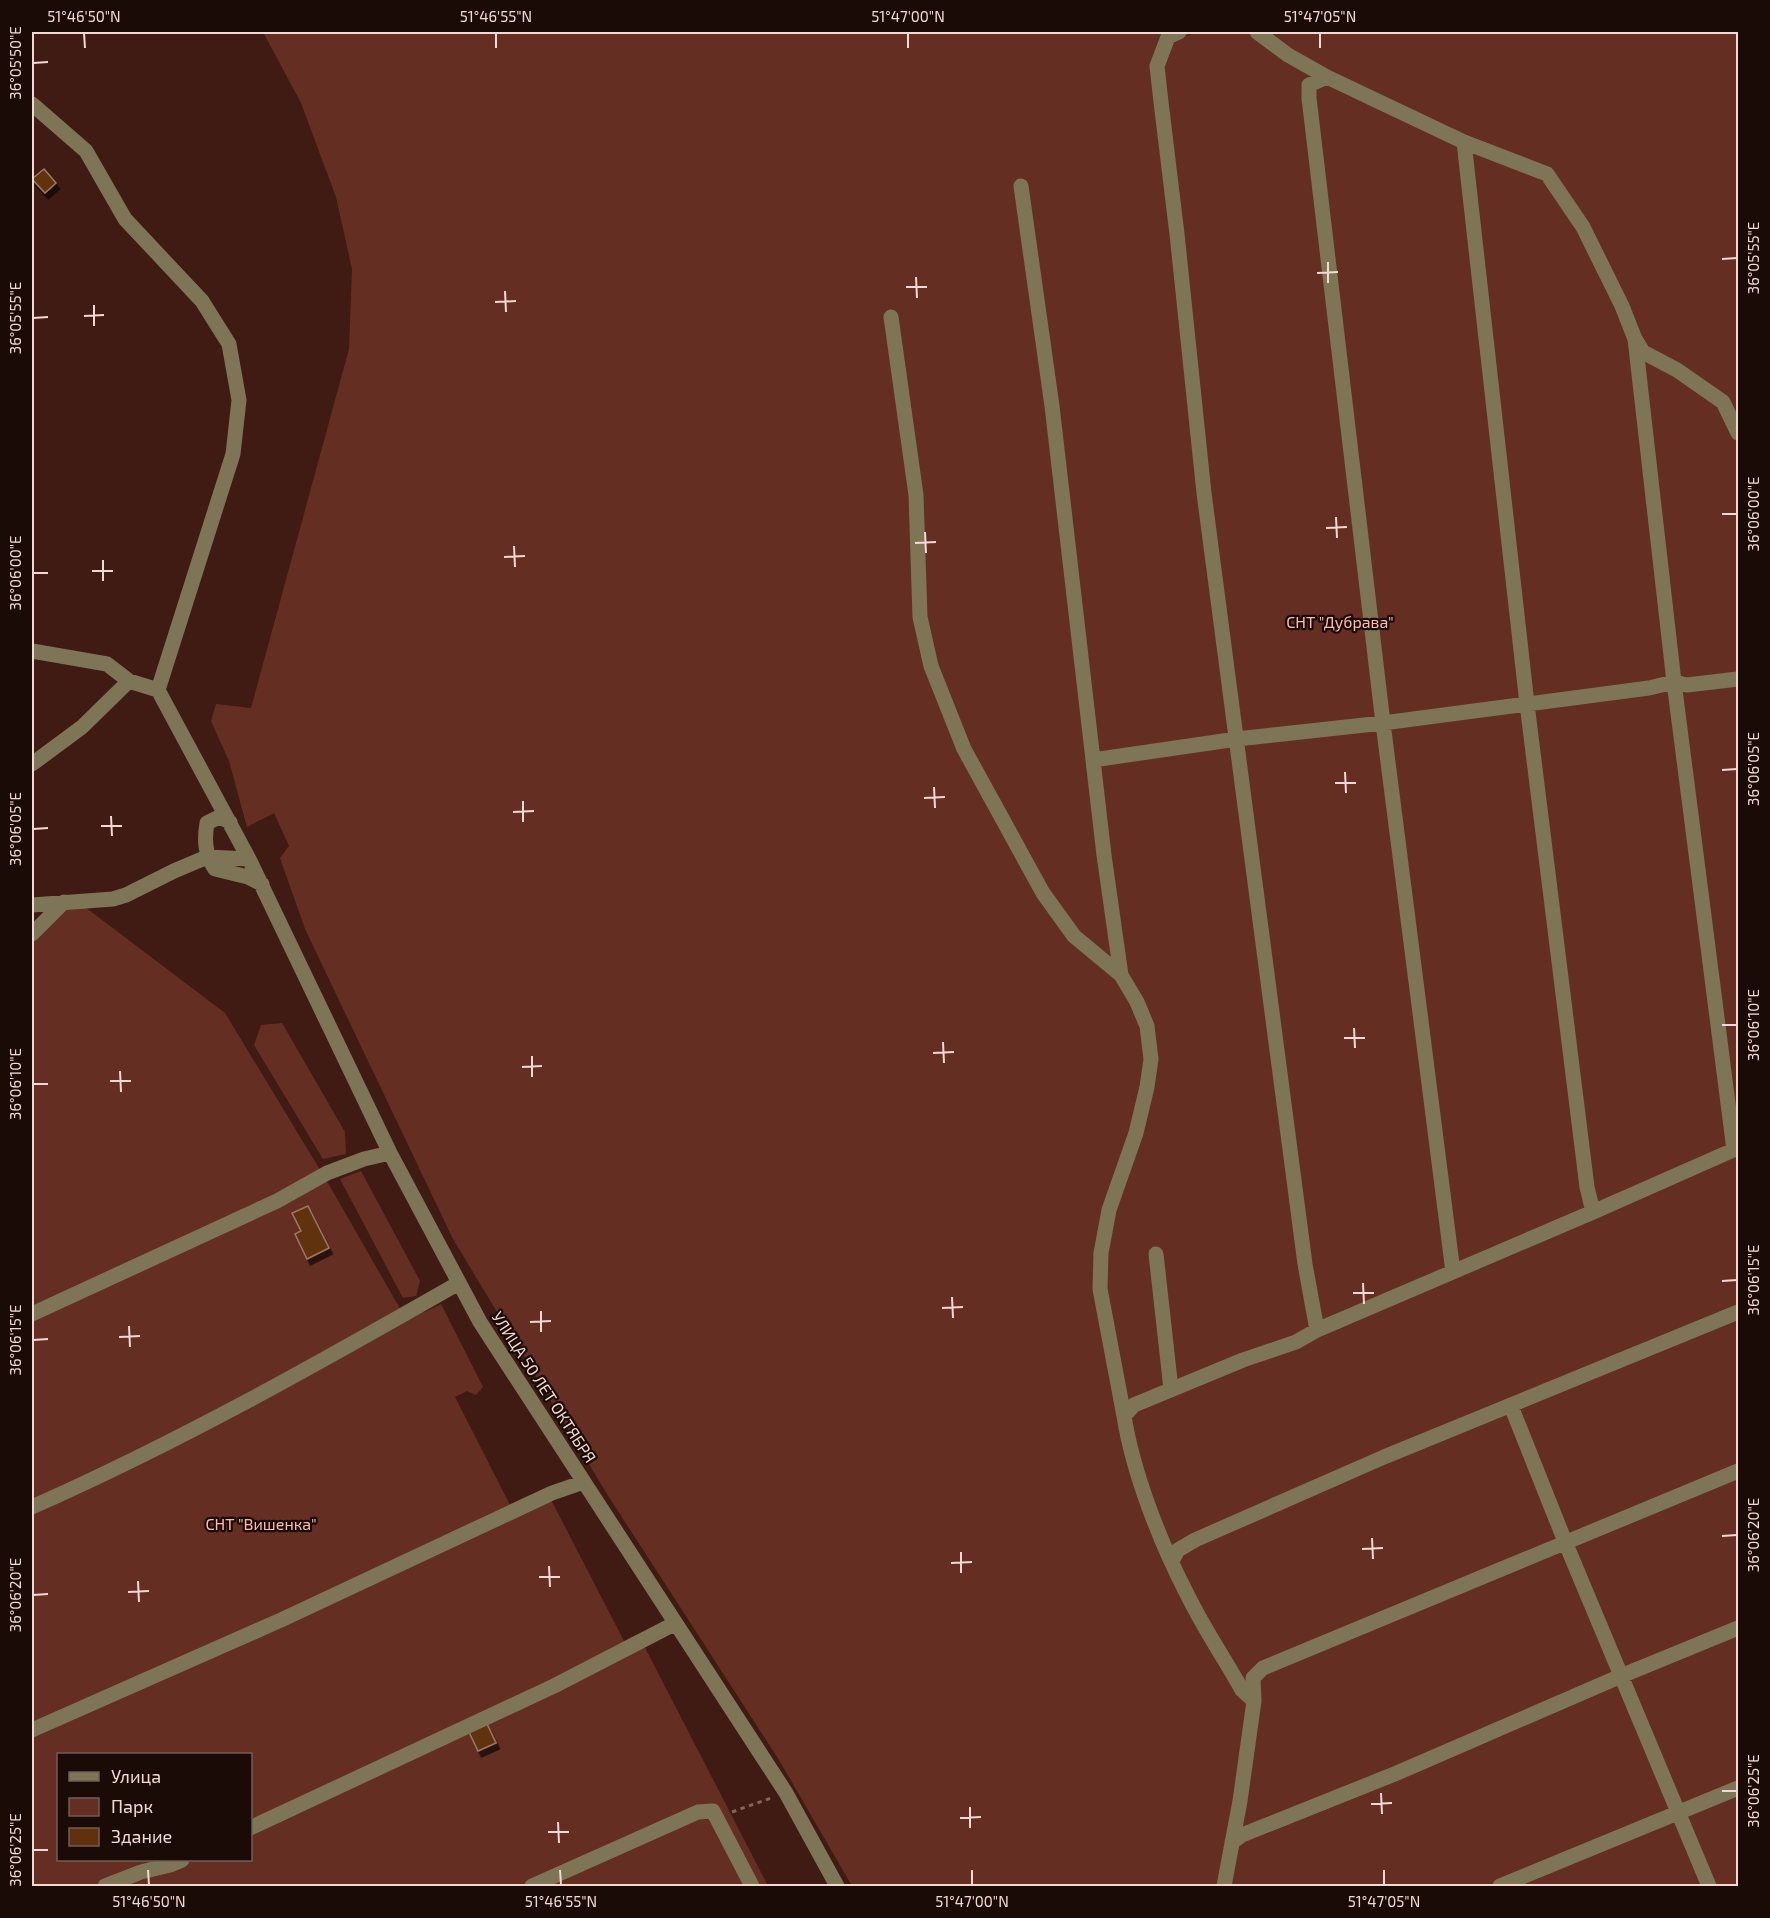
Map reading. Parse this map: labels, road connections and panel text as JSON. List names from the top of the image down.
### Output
{
  "streets": {
    "street": ["УЛИЦА 50 ЛЕТ ОКТЯБРЯ"]
  },
  "parks": ["СНТ \"Дубрава\"", "СНТ \"Вишенка\""],
  "legend": ["Улица", "Парк", "Здание"],
  "coordinates": [
    "51°46'50\"N",
    "51°46'55\"N",
    "51°47'00\"N",
    "51°47'05\"N",
    "36°05'50\"E",
    "36°05'55\"E",
    "36°06'00\"E",
    "36°06'05\"E",
    "36°06'10\"E",
    "36°06'15\"E",
    "36°06'20\"E",
    "36°06'25\"E"
  ]
}
